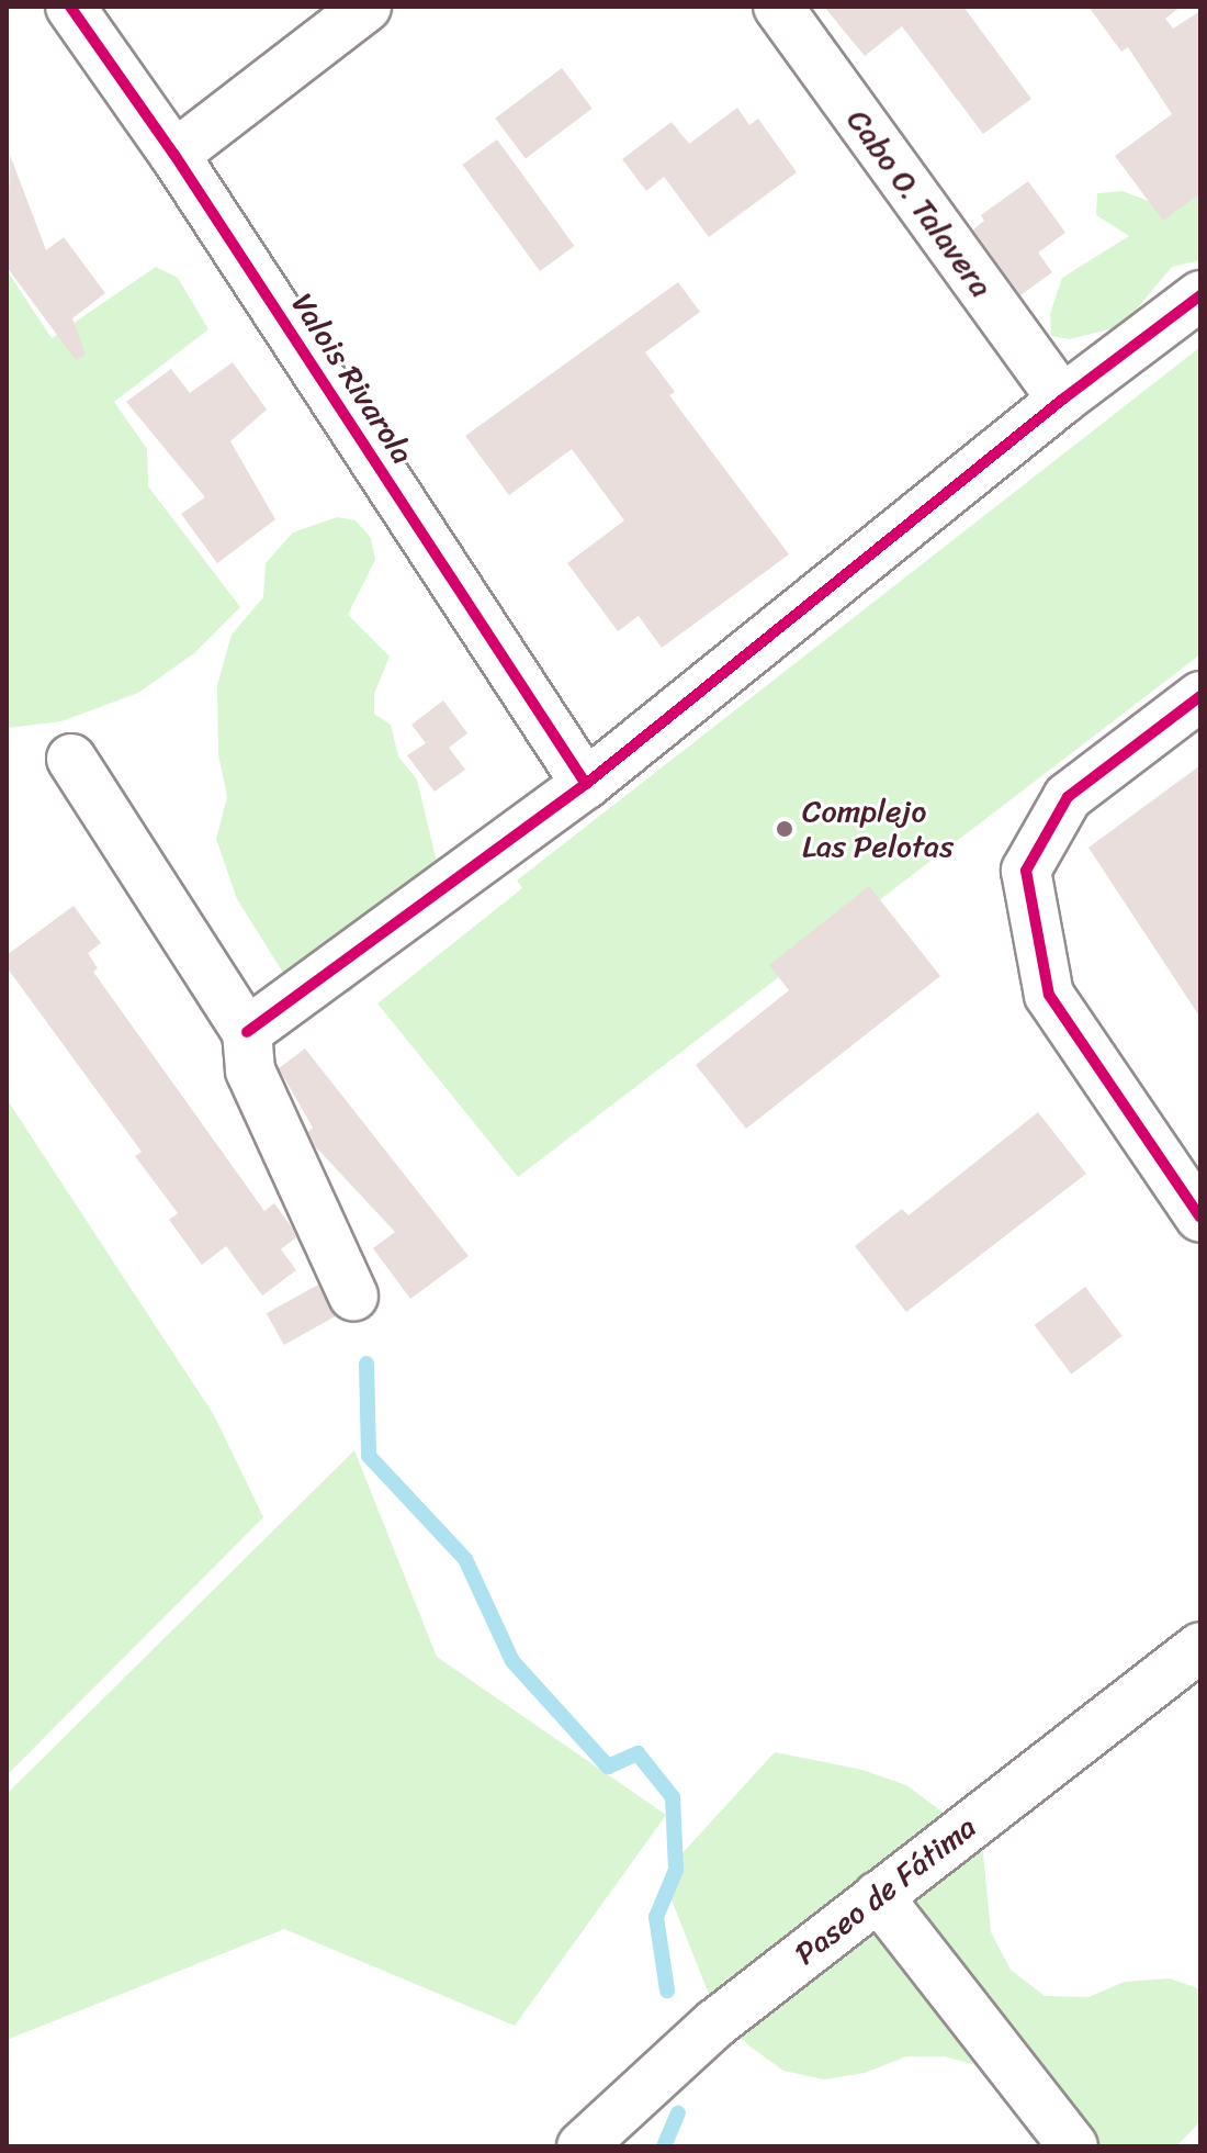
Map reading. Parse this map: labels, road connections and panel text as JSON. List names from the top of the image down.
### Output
{
  "streets": {
    "street": ["Cabo O. Talavera", "Valois Rivarola", "Paseo de Fátima"]
  },
  "places": ["Complejo Las Pelotas"]
}
